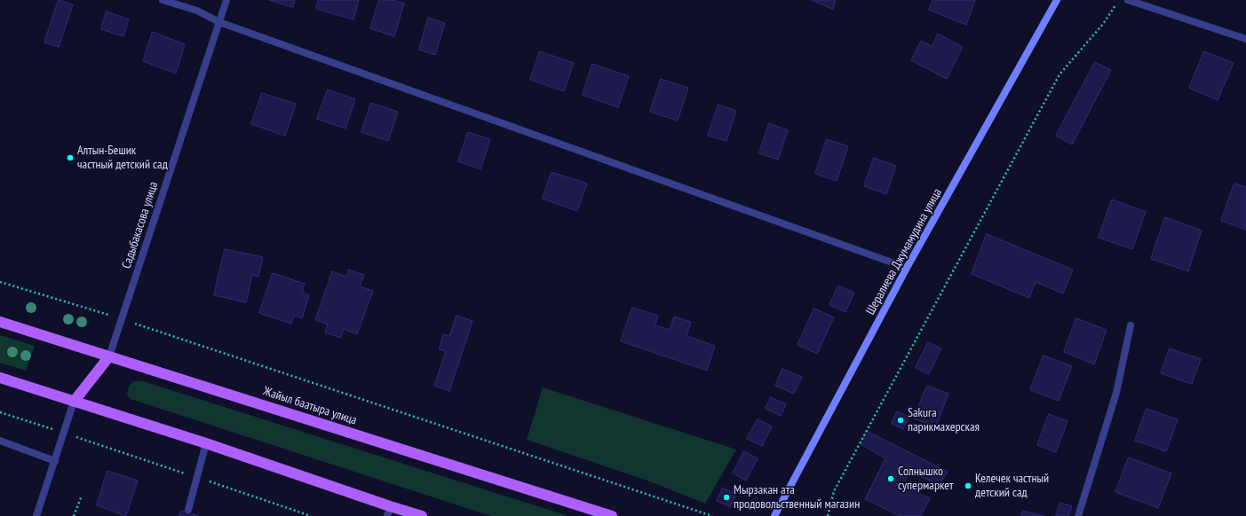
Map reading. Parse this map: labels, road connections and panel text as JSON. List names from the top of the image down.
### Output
{
  "streets": {
    "main road": ["Жайыл баатыра улица"],
    "street": ["Садыбакасова улица", "Шералиева Джумамудина улица"]
  },
  "crossings": [
    ["Садыбакасова улица", "Жайыл баатыра улица"]
  ],
  "places": [
    "Алтын-Бешик частный детский сад",
    "Sakura парикмахерская",
    "Солнышко супермаркет",
    "Келечек частный детский сад",
    "Мырзакан ата продовольственный магазин"
  ]
}
